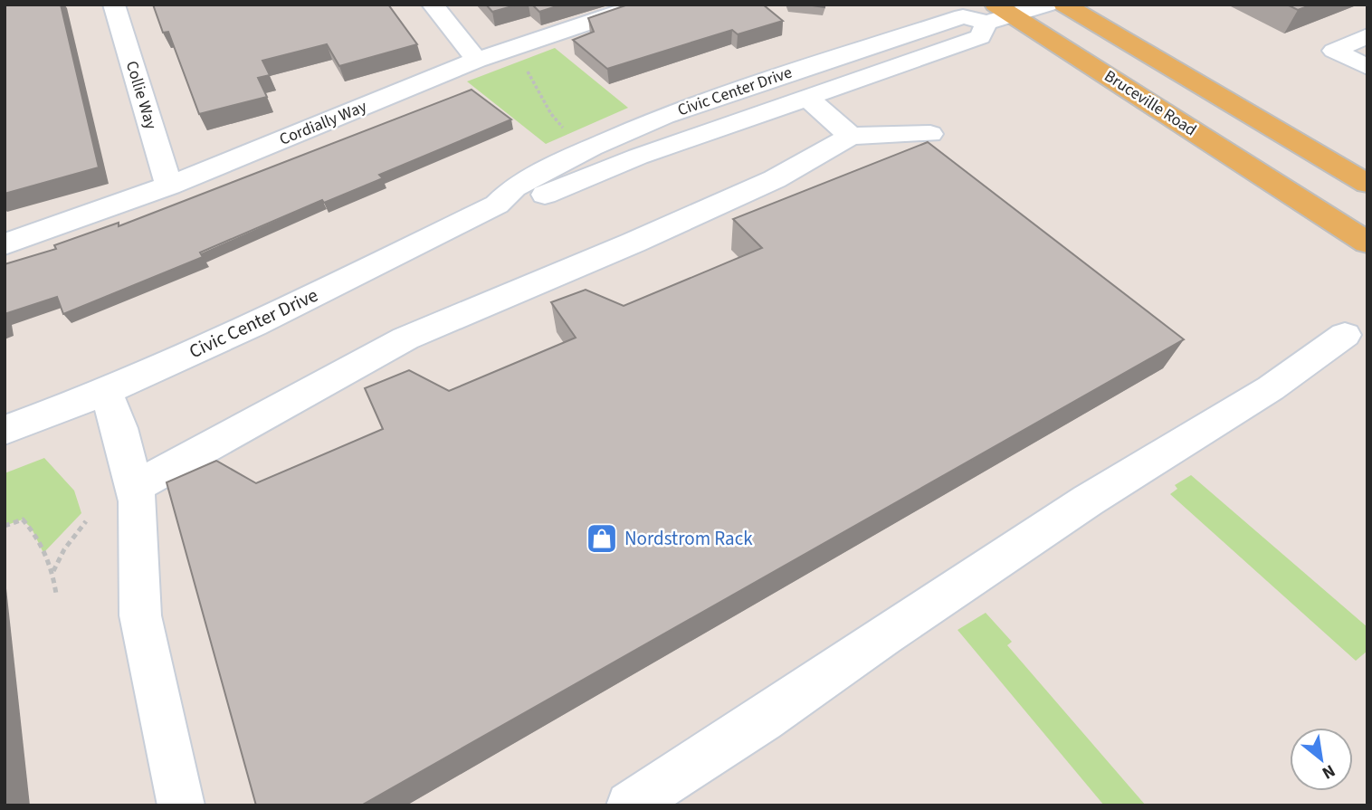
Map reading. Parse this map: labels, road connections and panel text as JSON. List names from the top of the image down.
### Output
{
  "streets": {
    "main road": ["Bruceville Road"],
    "street": ["Civic Center Drive", "Collie Way", "Cordially Way"]
  },
  "crossings": [
    ["Civic Center Drive", "Bruceville Road"],
    ["Collie Way", "Cordially Way"]
  ],
  "places": {
    "shop": ["Nordstrom Rack"]
  },
  "north": "bottom right"
}
